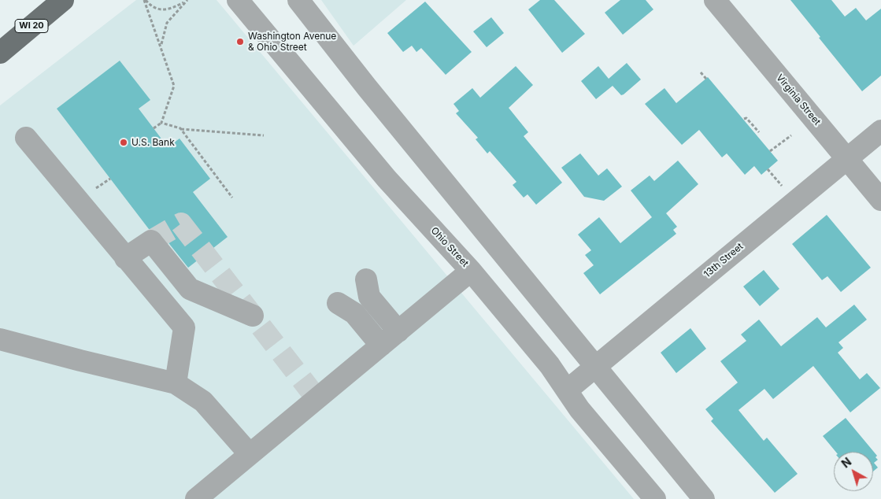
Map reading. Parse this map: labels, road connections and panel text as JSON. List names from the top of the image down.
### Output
{
  "streets": {
    "main road": ["WI 20"],
    "street": ["Virginia Street", "Ohio Street", "13th Street"]
  },
  "crossings": [
    ["Virginia Street", "13th Street"],
    ["Ohio Street", "13th Street"]
  ],
  "places": ["Washington Avenue & Ohio Street", "U.S. Bank"],
  "north": "top left"
}
